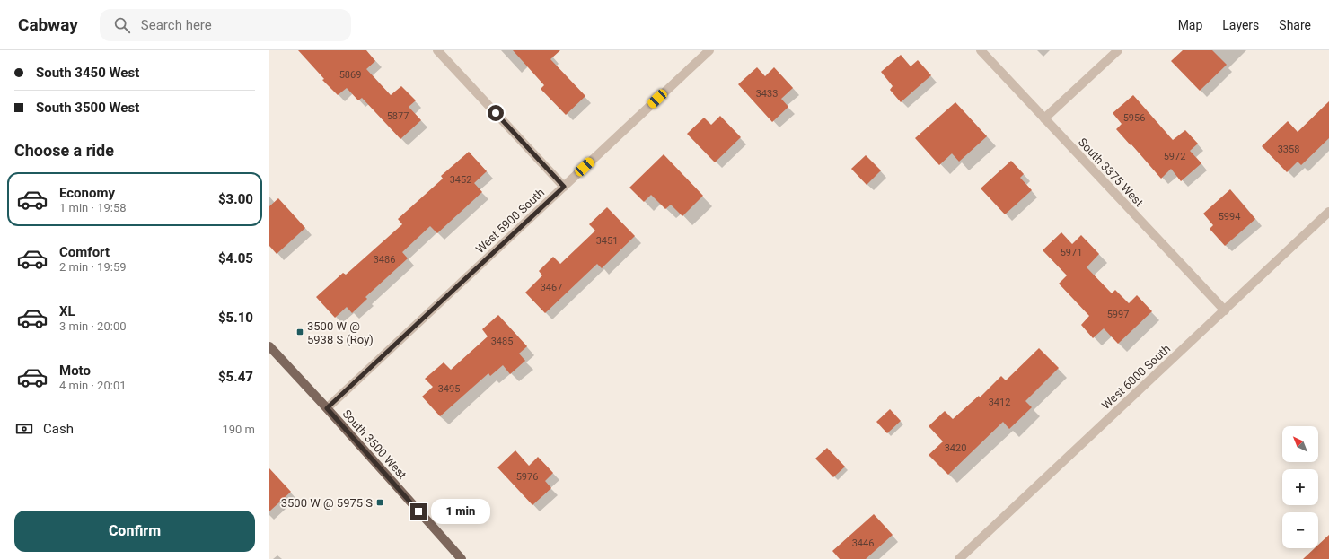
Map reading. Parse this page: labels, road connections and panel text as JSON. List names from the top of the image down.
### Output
{
  "streets": {
    "main road": ["South 3500 West"],
    "street": ["South 3375 West", "West 5900 South", "West 6000 South"]
  },
  "crossings": [
    ["South 3375 West", "West 6000 South"],
    ["West 5900 South", "South 3500 West"]
  ],
  "places": {
    "transit": ["3500 W @ 5938 S (Roy)", "3500 W @ 5975 S"]
  },
  "house_numbers": [
    "5869",
    "3433",
    "5877",
    "5956",
    "3358",
    "5972",
    "3452",
    "5994",
    "3451",
    "5971",
    "3486",
    "3467",
    "5997",
    "3485",
    "3495",
    "3412",
    "3420",
    "5976",
    "3446"
  ],
  "north": "top left",
  "page": {
    "header": "Cabway",
    "search": "Search here",
    "nav": ["Map", "Layers", "Share"],
    "banner": ["South 3450 West", "South 3500 West"],
    "heading": "Choose a ride",
    "list": [
      {
        "name": "Economy",
        "note": "1 min · 19:58",
        "value": "$3.00"
      },
      {
        "name": "Comfort",
        "note": "2 min · 19:59",
        "value": "$4.05"
      },
      {
        "name": "XL",
        "note": "3 min · 20:00",
        "value": "$5.10"
      },
      {
        "name": "Moto",
        "note": "4 min · 20:01",
        "value": "$5.47"
      }
    ],
    "pay": ["Cash", "190 m"],
    "map_buttons": ["+", "−"],
    "bubble": "1 min",
    "buttons": "Confirm"
  }
}
